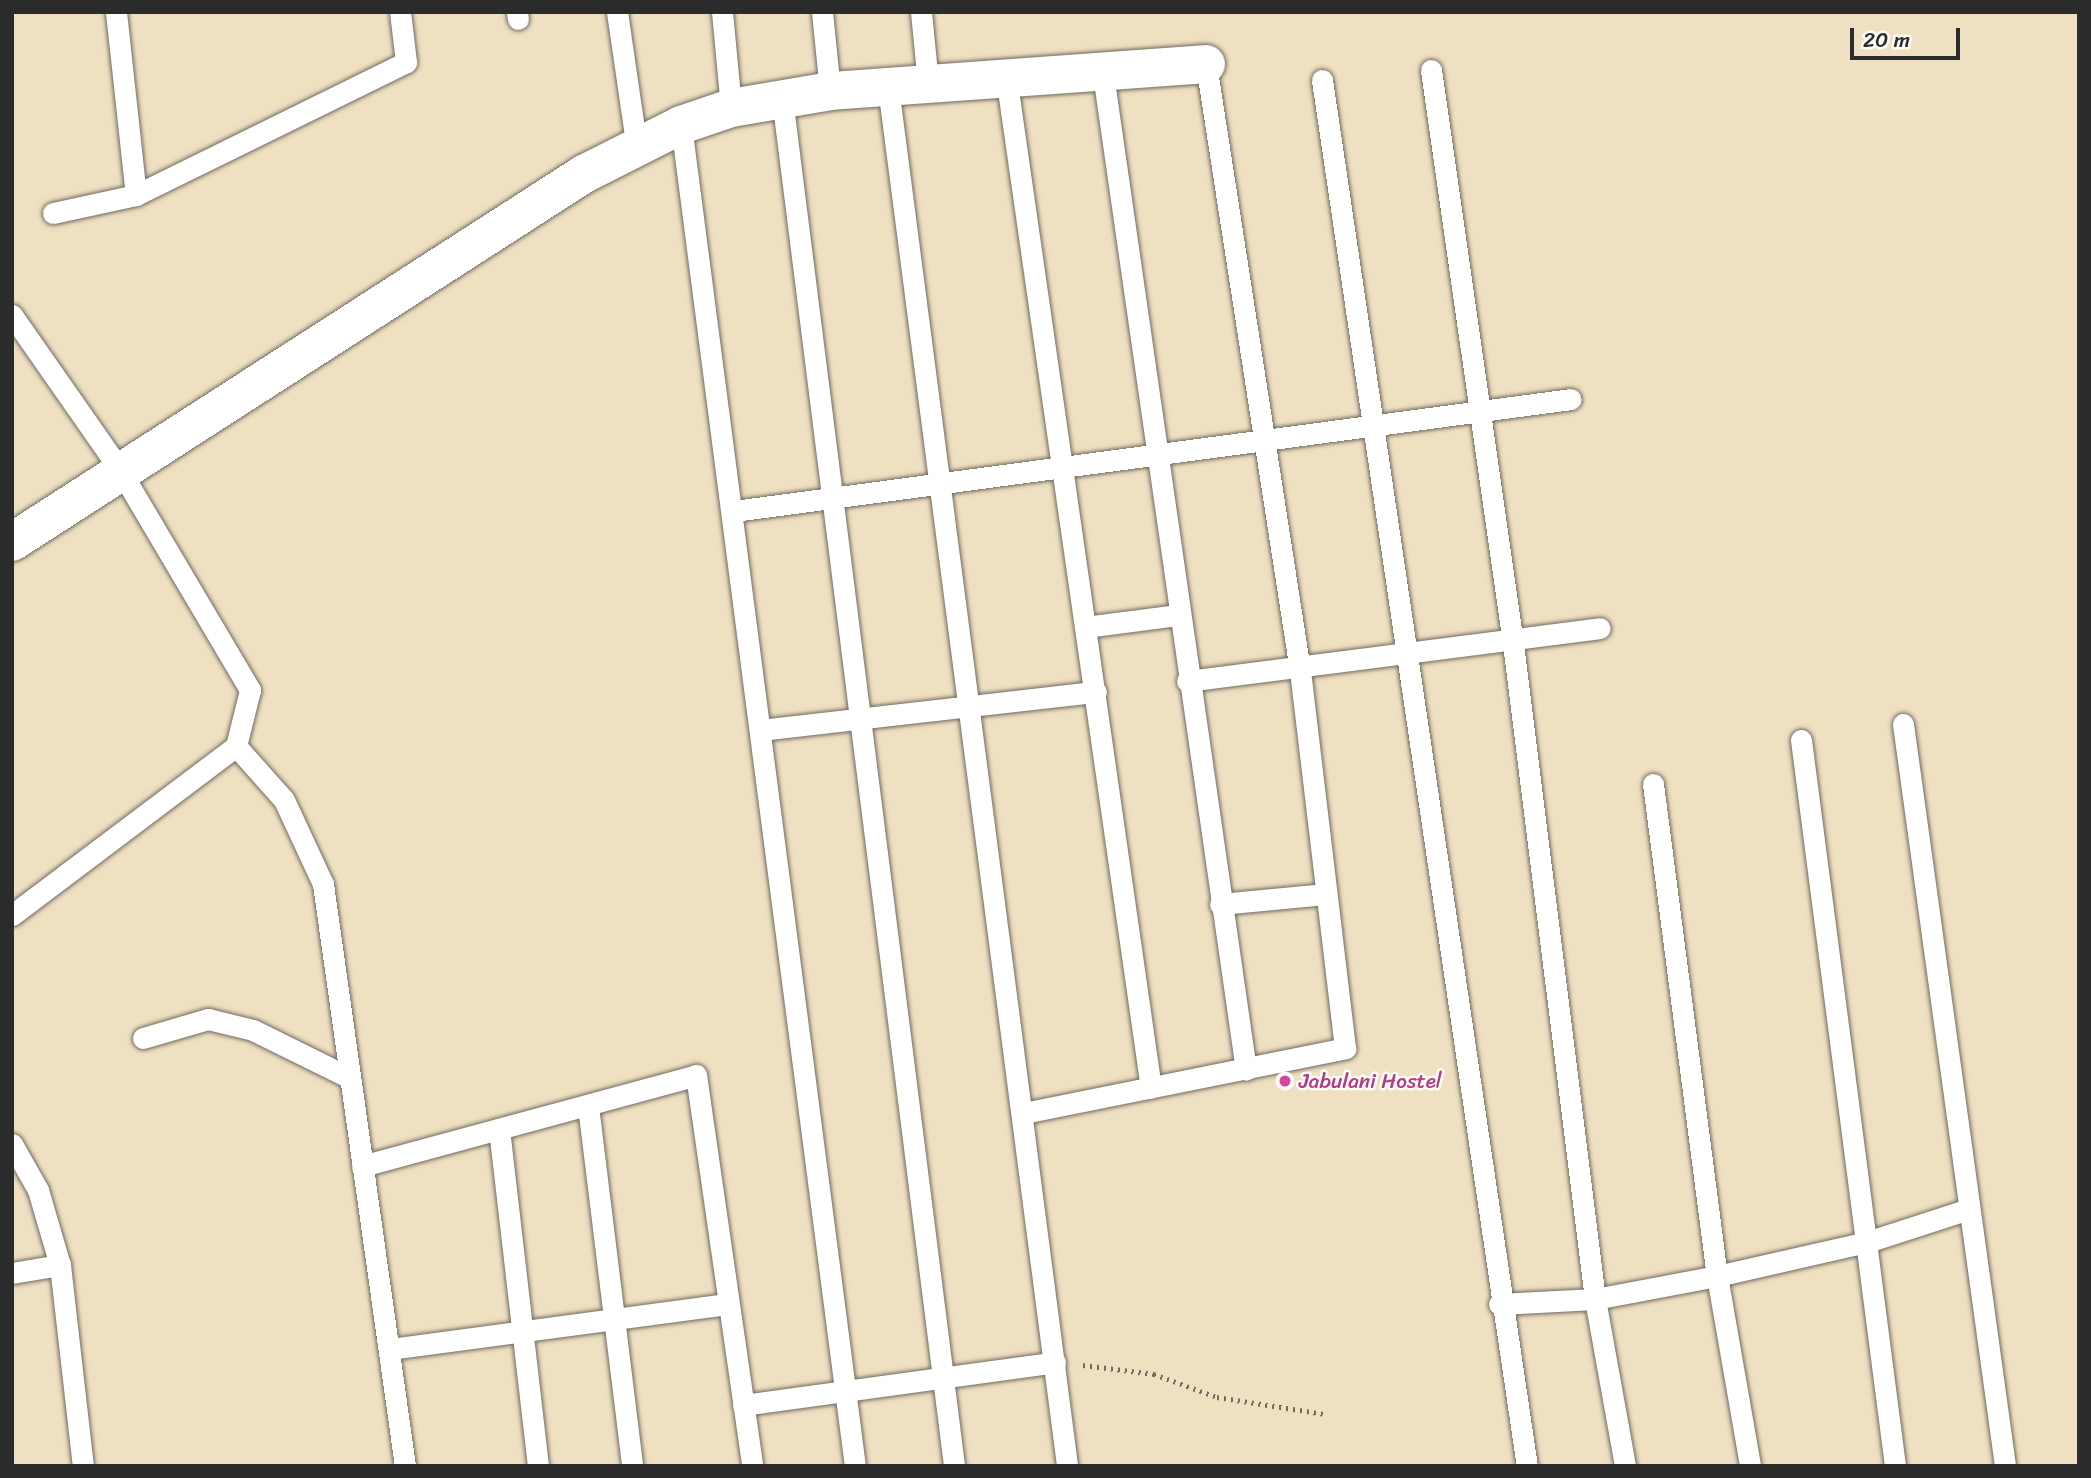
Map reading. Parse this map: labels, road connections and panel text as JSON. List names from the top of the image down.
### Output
{
  "places": ["Jabulani Hostel"],
  "scale_bar": "20 m"
}
